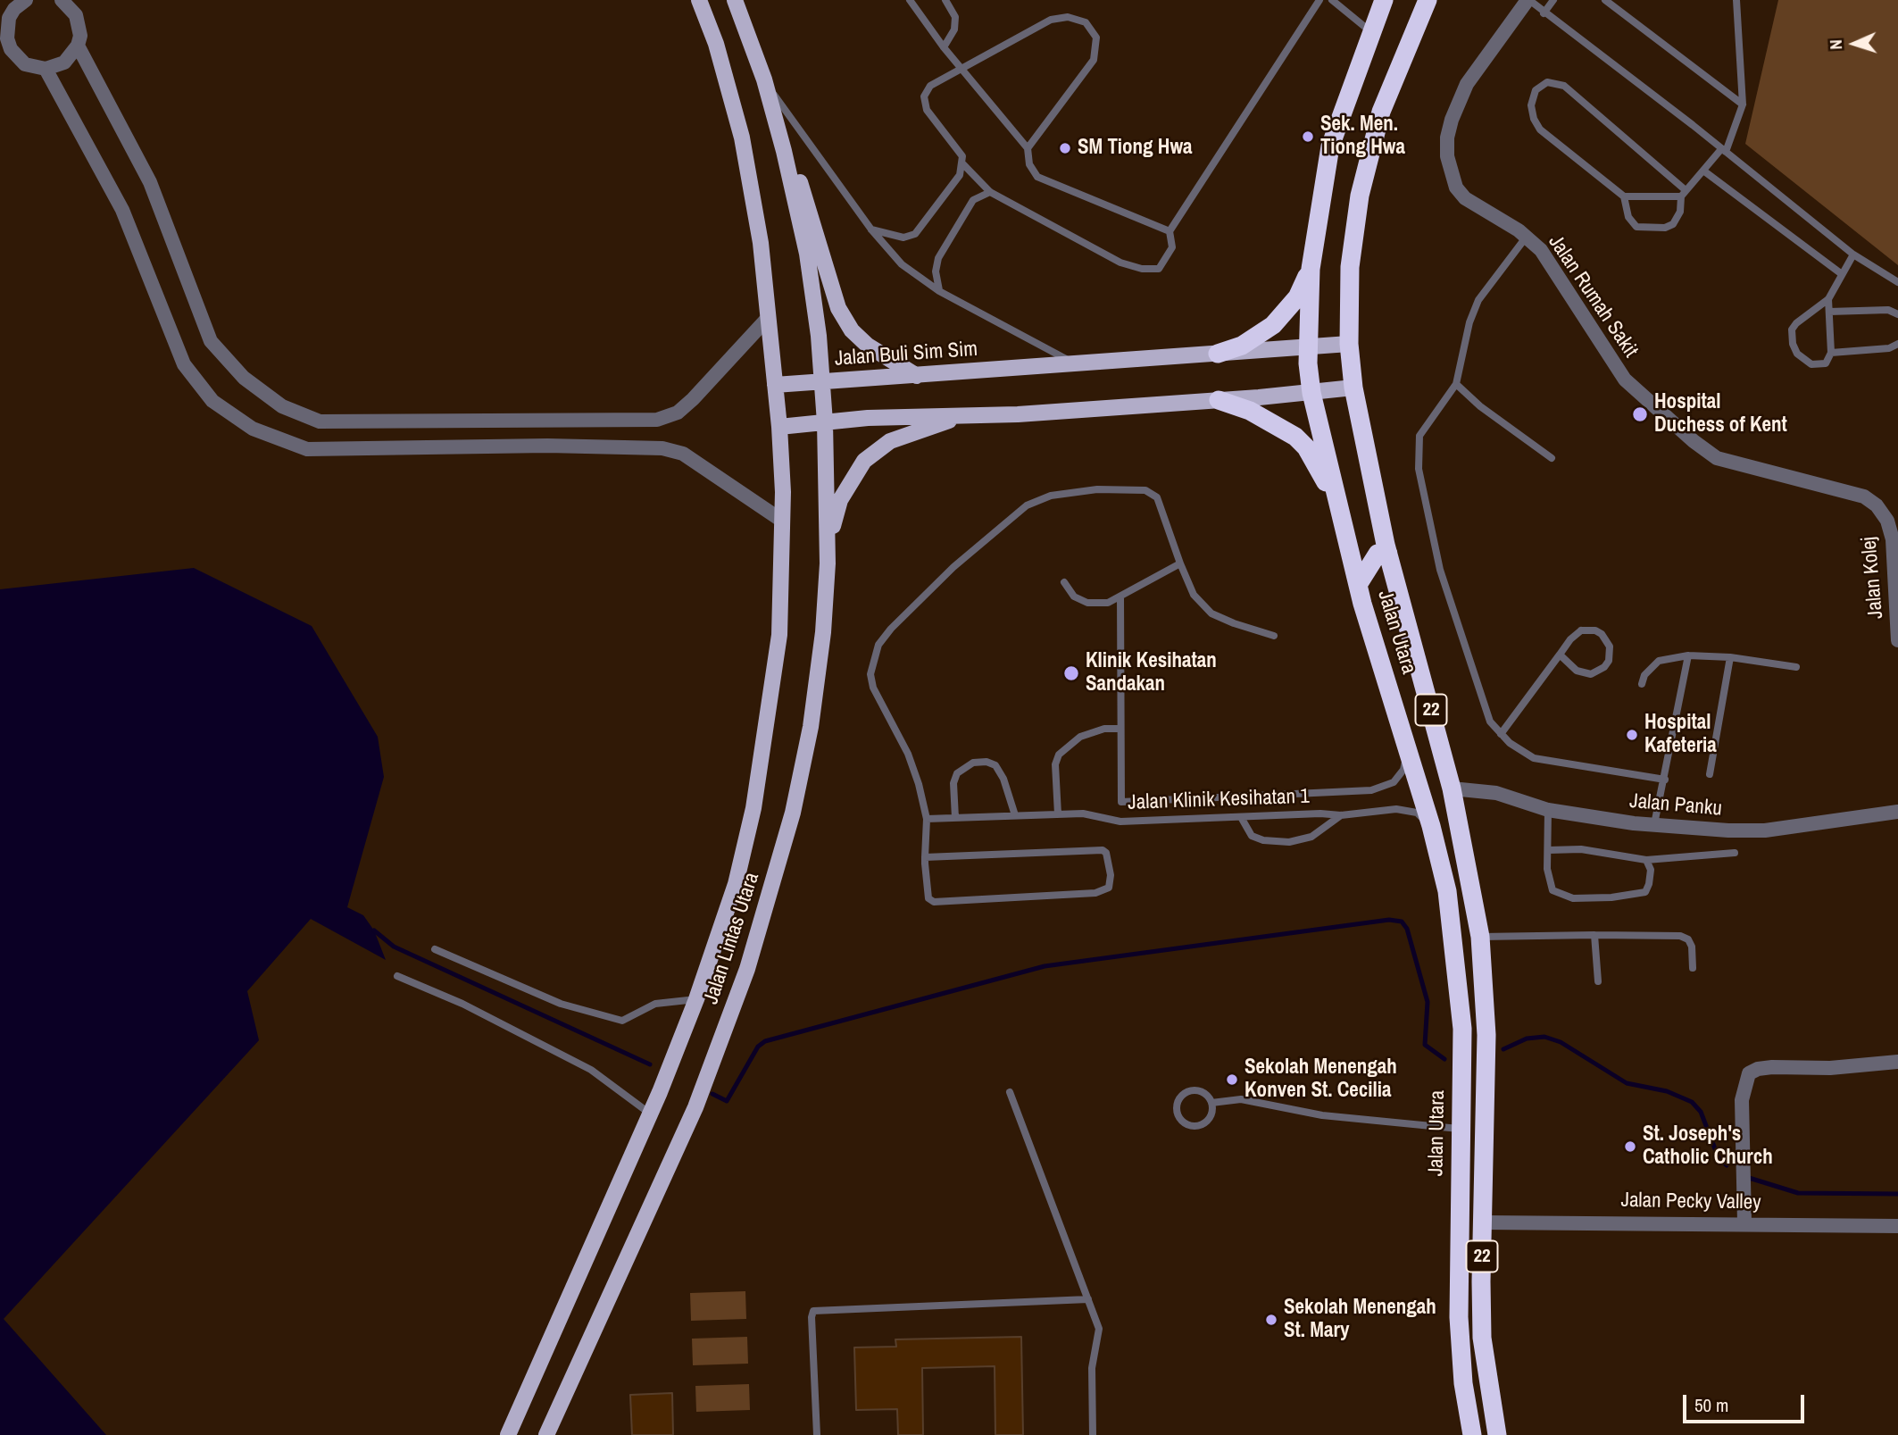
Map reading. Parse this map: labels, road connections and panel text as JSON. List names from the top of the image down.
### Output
{
  "streets": {
    "highway": ["Jalan Utara", "22"],
    "main road": ["Jalan Buli Sim Sim", "Jalan Lintas Utara"],
    "street": [
      "Jalan Rumah Sakit",
      "Jalan Kolej",
      "Jalan Panku",
      "Jalan Pecky Valley"
    ],
    "lane": ["Jalan Klinik Kesihatan 1"]
  },
  "crossings": [
    ["Jalan Rumah Sakit", "Jalan Kolej"],
    ["Jalan Buli Sim Sim", "Jalan Utara"],
    ["Jalan Buli Sim Sim", "Jalan Lintas Utara"],
    ["Jalan Utara", "Jalan Klinik Kesihatan 1"],
    ["Jalan Utara", "Jalan Panku"],
    ["Jalan Utara", "Jalan Pecky Valley"]
  ],
  "places": [
    "Sek. Men. Tiong Hwa",
    "SM Tiong Hwa",
    "Hospital Duchess of Kent",
    "Klinik Kesihatan Sandakan",
    "Hospital Kafeteria",
    "Sekolah Menengah Konven St. Cecilia",
    "St. Joseph's Catholic Church",
    "Sekolah Menengah St. Mary"
  ],
  "scale_bar": "50 m",
  "north": "left"
}
